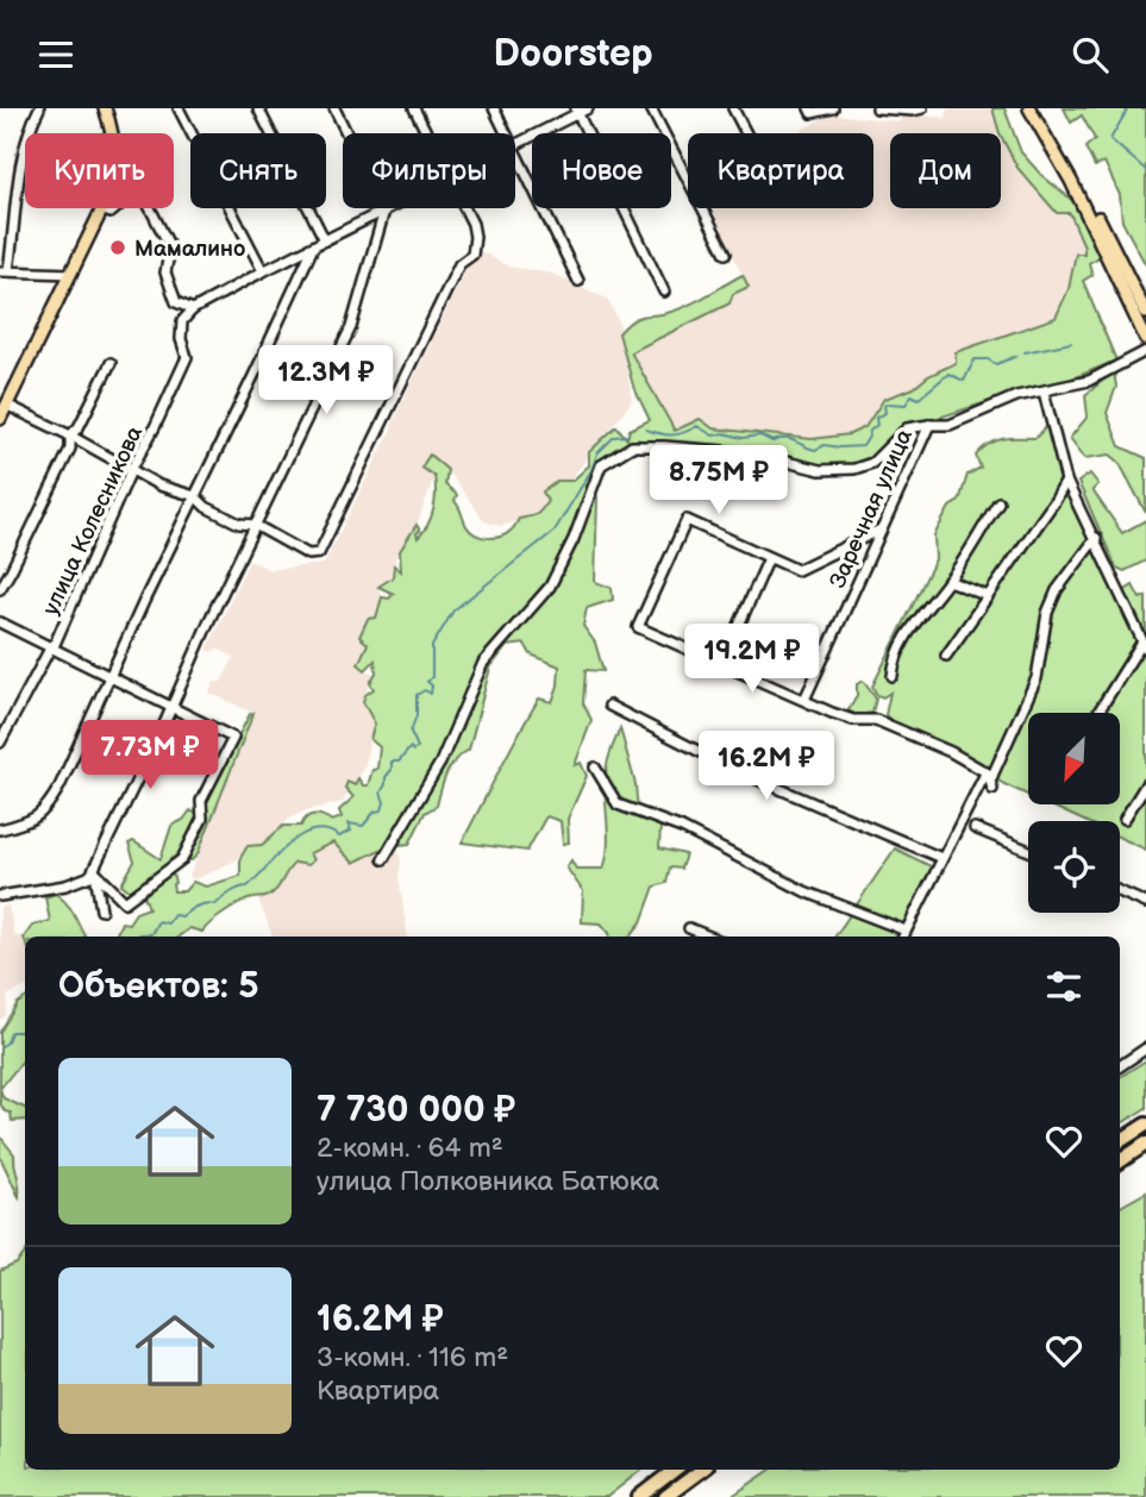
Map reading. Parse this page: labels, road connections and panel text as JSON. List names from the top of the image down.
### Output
{
  "streets": {
    "street": ["Заречная улица", "улица Колесникова"]
  },
  "places": ["Мамалино"],
  "north": "bottom left",
  "page": {
    "header": "Doorstep",
    "chip": [
      "Купить",
      "Снять",
      "Фильтры",
      "Новое",
      "Квартира",
      "Дом"
    ],
    "price": [
      "12.3M ₽",
      "8.75M ₽",
      "19.2M ₽",
      "7.73M ₽",
      "16.2M ₽"
    ],
    "heading": "Объектов: 5",
    "list": [
      {
        "name": "7 730 000 ₽",
        "note": "2-комн. · 64 m² · улица Полковника Батюка"
      },
      {
        "name": "16.2M ₽",
        "note": "3-комн. · 116 m² · Квартира"
      }
    ]
  }
}
